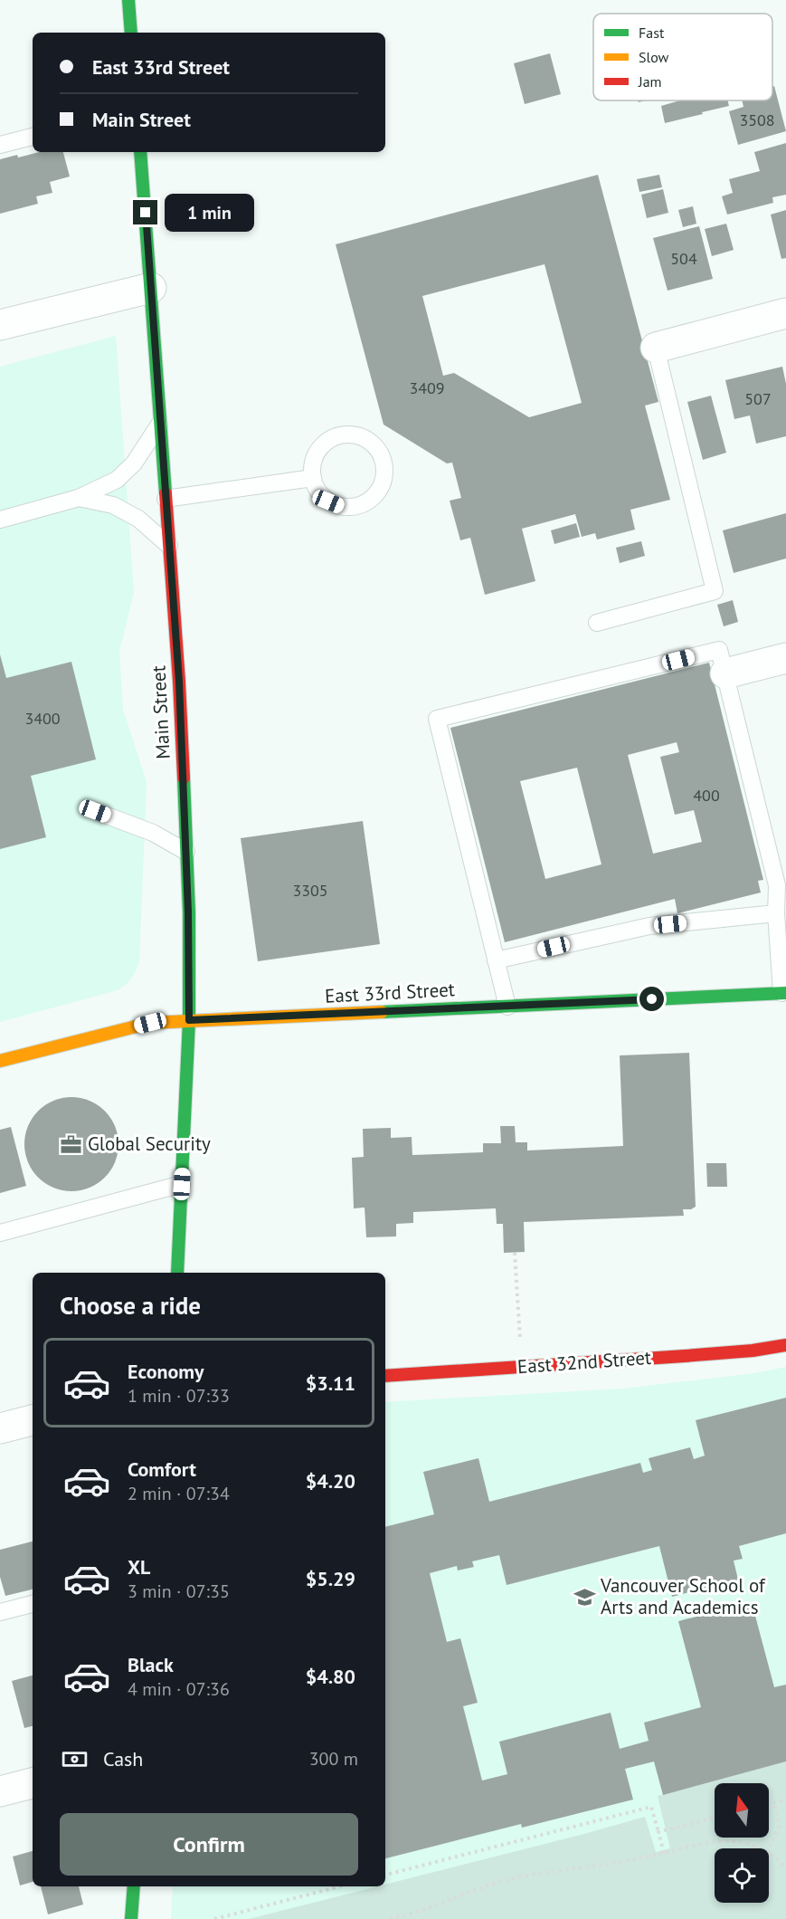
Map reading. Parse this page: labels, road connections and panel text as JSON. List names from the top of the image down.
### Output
{
  "streets": {
    "main road": ["Main Street", "East 33rd Street", "East 32nd Street"]
  },
  "crossings": [
    ["Main Street", "East 33rd Street"]
  ],
  "places": {
    "office": ["Global Security"],
    "school or university": ["Vancouver School of Arts and Academics"]
  },
  "house_numbers": [
    "3508",
    "504",
    "3409",
    "507",
    "3400",
    "400",
    "3305"
  ],
  "legend": ["Fast", "Slow", "Jam"],
  "north": "top",
  "page": {
    "banner": ["East 33rd Street", "Main Street"],
    "bubble": "1 min",
    "heading": "Choose a ride",
    "list": [
      {
        "name": "Economy",
        "note": "1 min · 07:33",
        "value": "$3.11"
      },
      {
        "name": "Comfort",
        "note": "2 min · 07:34",
        "value": "$4.20"
      },
      {
        "name": "XL",
        "note": "3 min · 07:35",
        "value": "$5.29"
      },
      {
        "name": "Black",
        "note": "4 min · 07:36",
        "value": "$4.80"
      }
    ],
    "pay": ["Cash", "300 m"],
    "buttons": "Confirm"
  }
}
